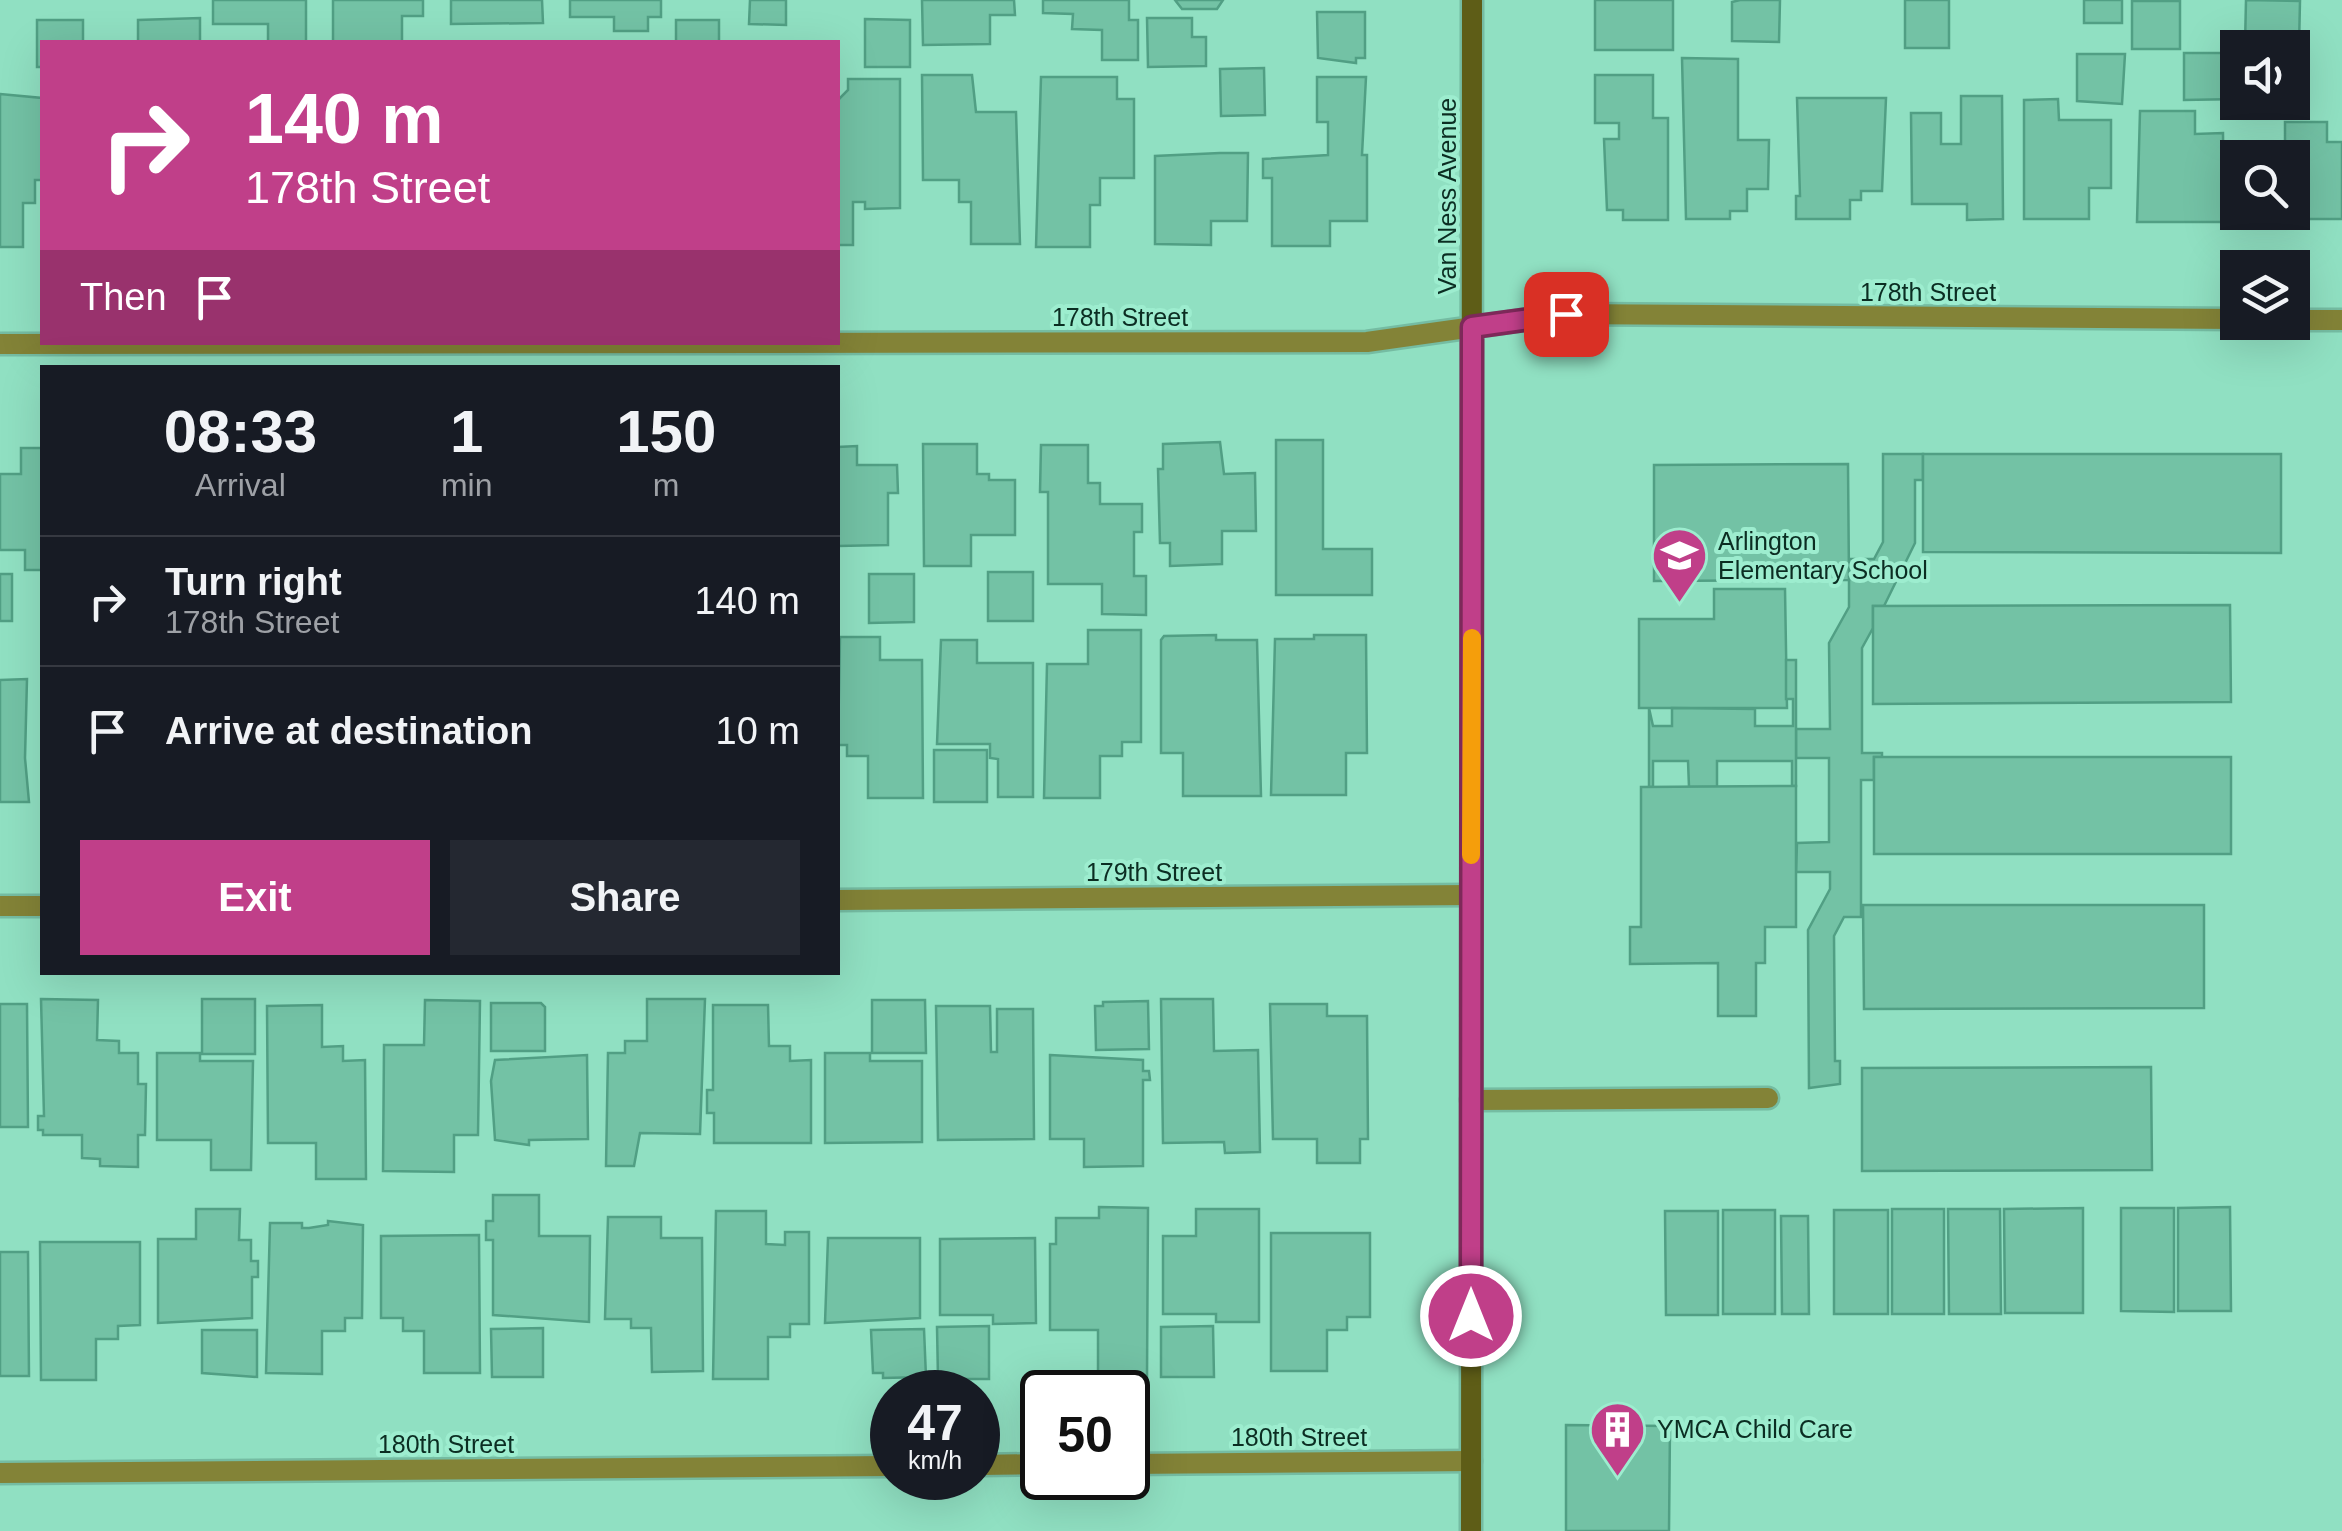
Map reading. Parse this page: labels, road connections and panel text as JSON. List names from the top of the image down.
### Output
{
  "streets": {
    "main road": ["Van Ness Avenue"],
    "street": ["178th Street", "179th Street", "180th Street"]
  },
  "crossings": [
    ["Van Ness Avenue", "178th Street"],
    ["Van Ness Avenue", "179th Street"],
    ["Van Ness Avenue", "180th Street"]
  ],
  "places": {
    "school or university": ["Arlington Elementary School"],
    "building": ["YMCA Child Care"]
  },
  "page": {
    "turn": ["140 m", "178th Street"],
    "then": "Then",
    "eta": [
      "08:33",
      "Arrival",
      "1",
      "min",
      "150",
      "m"
    ],
    "list": [
      {
        "name": "Turn right",
        "note": "178th Street",
        "value": "140 m"
      },
      {
        "name": "Arrive at destination",
        "value": "10 m"
      }
    ],
    "buttons": ["Exit", "Share"],
    "speed": "47 km/h",
    "limit": "50"
  }
}
